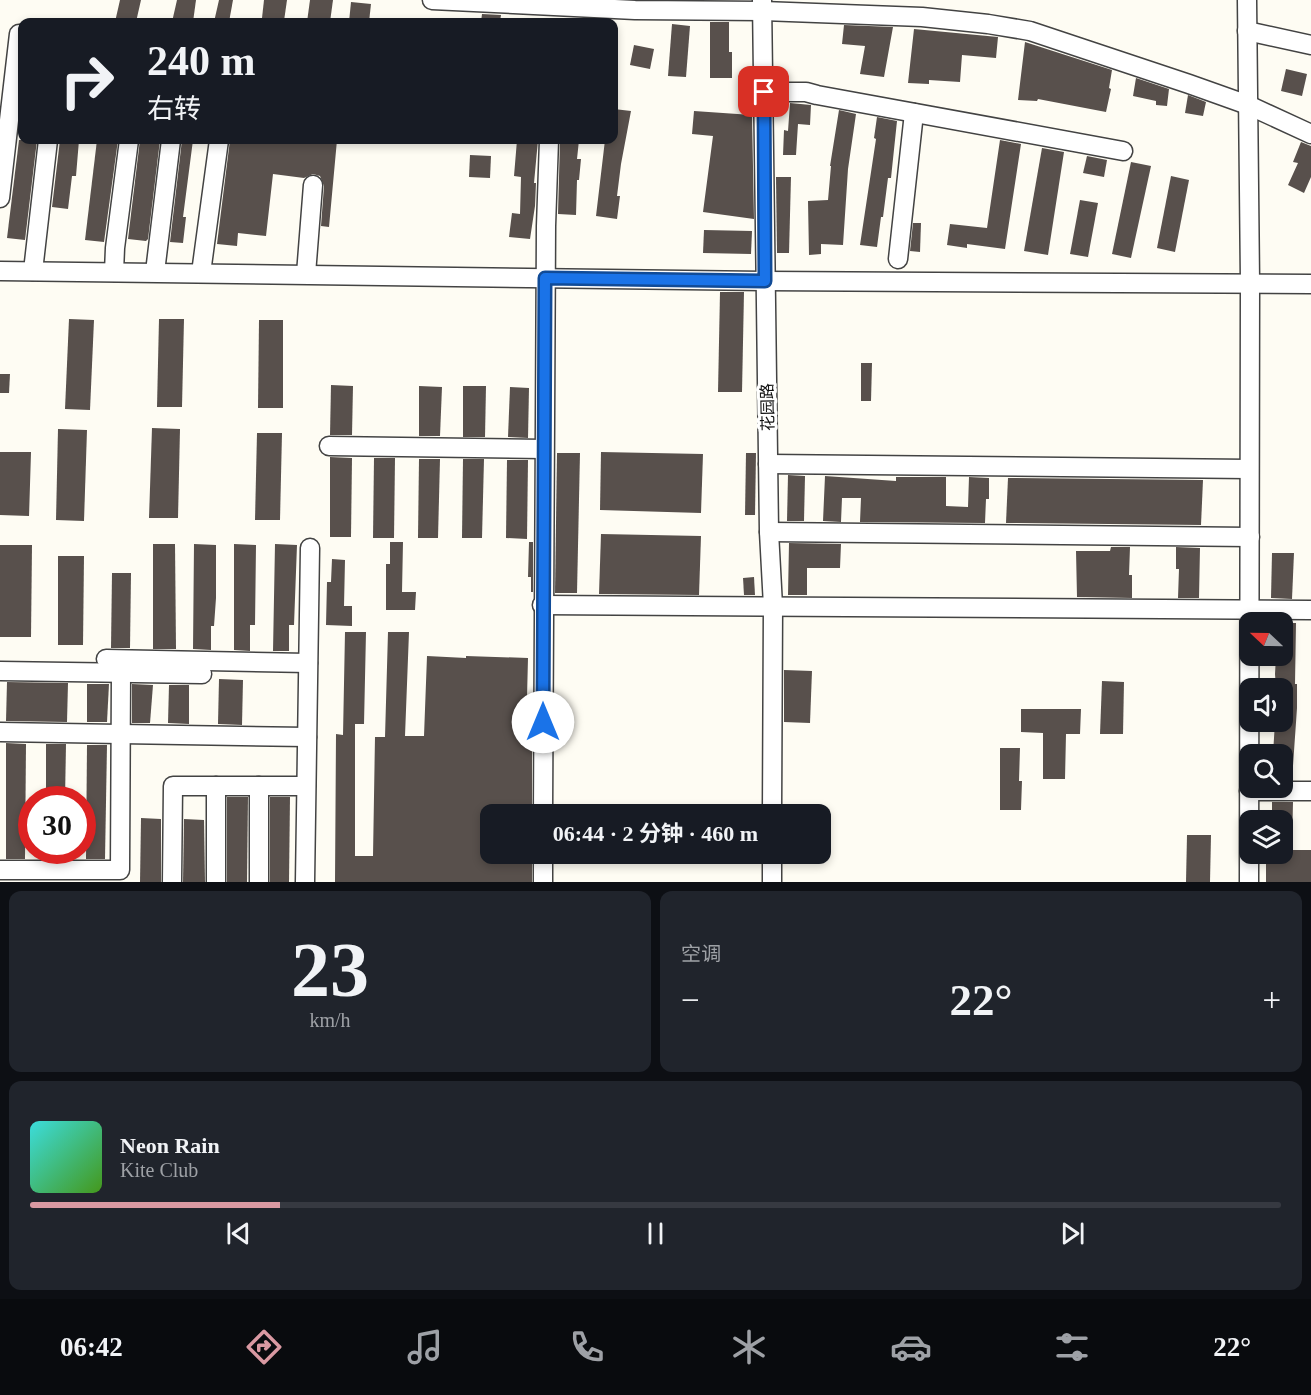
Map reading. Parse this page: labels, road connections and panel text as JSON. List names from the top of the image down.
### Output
{
  "streets": {
    "street": ["花园路"]
  },
  "north": "left",
  "page": {
    "turn": ["240 m", "右转"],
    "limit": "30",
    "trip": "06:44 · 2 分钟 · 460 m",
    "tile": [
      ["23", "km/h"],
      "空调"
    ],
    "heat": ["−", "22°", "+"],
    "song": ["Neon Rain", "Kite Club"],
    "tabs": ["06:42", "22°"]
  }
}
